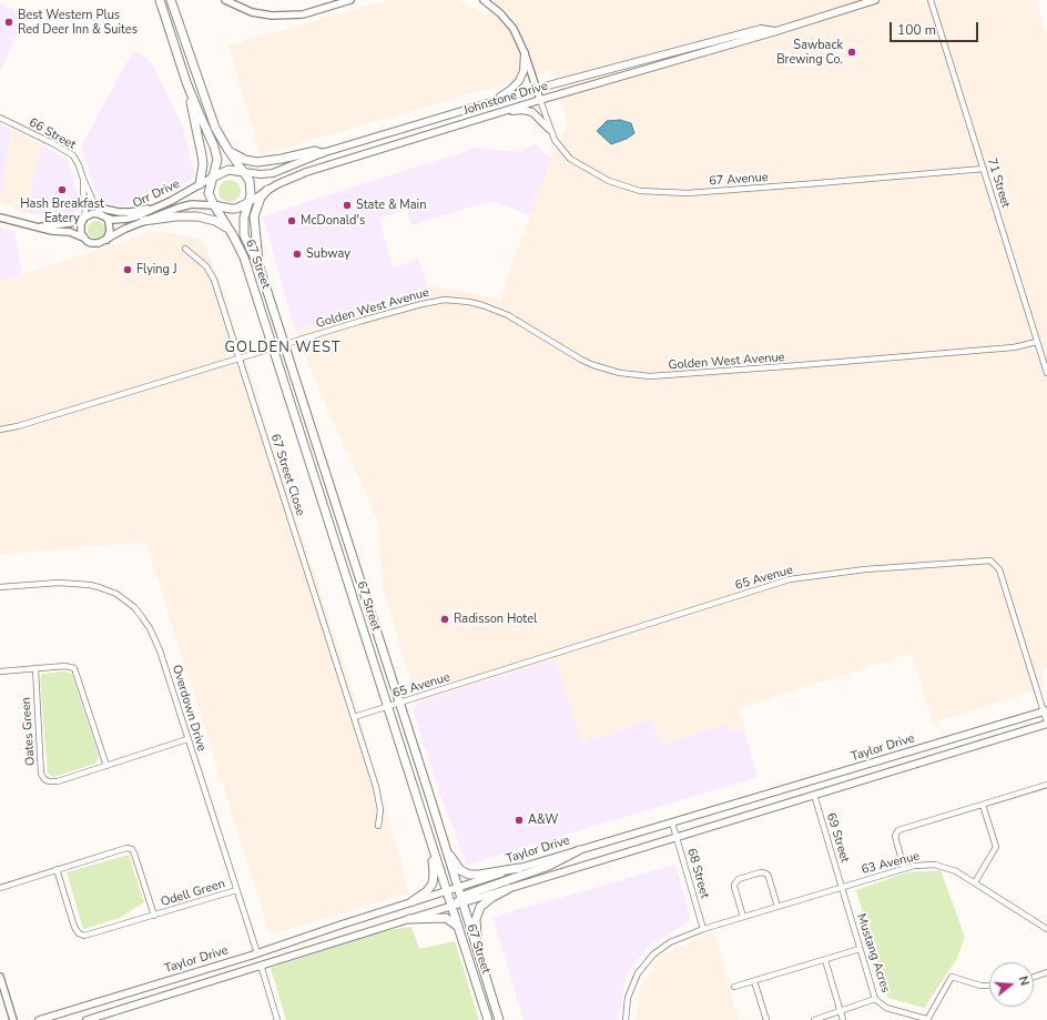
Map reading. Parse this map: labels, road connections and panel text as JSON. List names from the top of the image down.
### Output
{
  "streets": {
    "main road": ["Johnstone Drive", "67 Street", "Taylor Drive"],
    "street": [
      "66 Street",
      "67 Avenue",
      "71 Street",
      "Orr Drive",
      "Golden West Avenue",
      "67 Street Close",
      "65 Avenue",
      "Overdown Drive",
      "Oates Green",
      "69 Street",
      "63 Avenue",
      "68 Street",
      "Odell Green",
      "Mustang Acres"
    ]
  },
  "crossings": [
    ["Johnstone Drive", "67 Avenue"],
    ["Johnstone Drive", "Orr Drive"],
    ["Johnstone Drive", "67 Street"],
    ["66 Street", "Orr Drive"],
    ["67 Avenue", "71 Street"],
    ["71 Street", "Golden West Avenue"],
    ["Orr Drive", "67 Street"],
    ["67 Street", "Golden West Avenue"],
    ["67 Street", "65 Avenue"],
    ["67 Street", "Taylor Drive"],
    ["Golden West Avenue", "67 Street Close"],
    ["65 Avenue", "Taylor Drive"],
    ["Overdown Drive", "Oates Green"],
    ["Overdown Drive", "Taylor Drive"],
    ["Overdown Drive", "Odell Green"],
    ["Taylor Drive", "69 Street"],
    ["Taylor Drive", "68 Street"],
    ["69 Street", "63 Avenue"],
    ["69 Street", "Mustang Acres"],
    ["63 Avenue", "68 Street"],
    ["63 Avenue", "Mustang Acres"]
  ],
  "districts": ["GOLDEN WEST"],
  "places": [
    "Best Western Plus Red Deer Inn & Suites",
    "Sawback Brewing Co.",
    "Hash Breakfast Eatery",
    "State & Main",
    "McDonald's",
    "Subway",
    "Flying J",
    "Radisson Hotel",
    "A&W"
  ],
  "scale_bar": "100 m",
  "north": "right"
}
